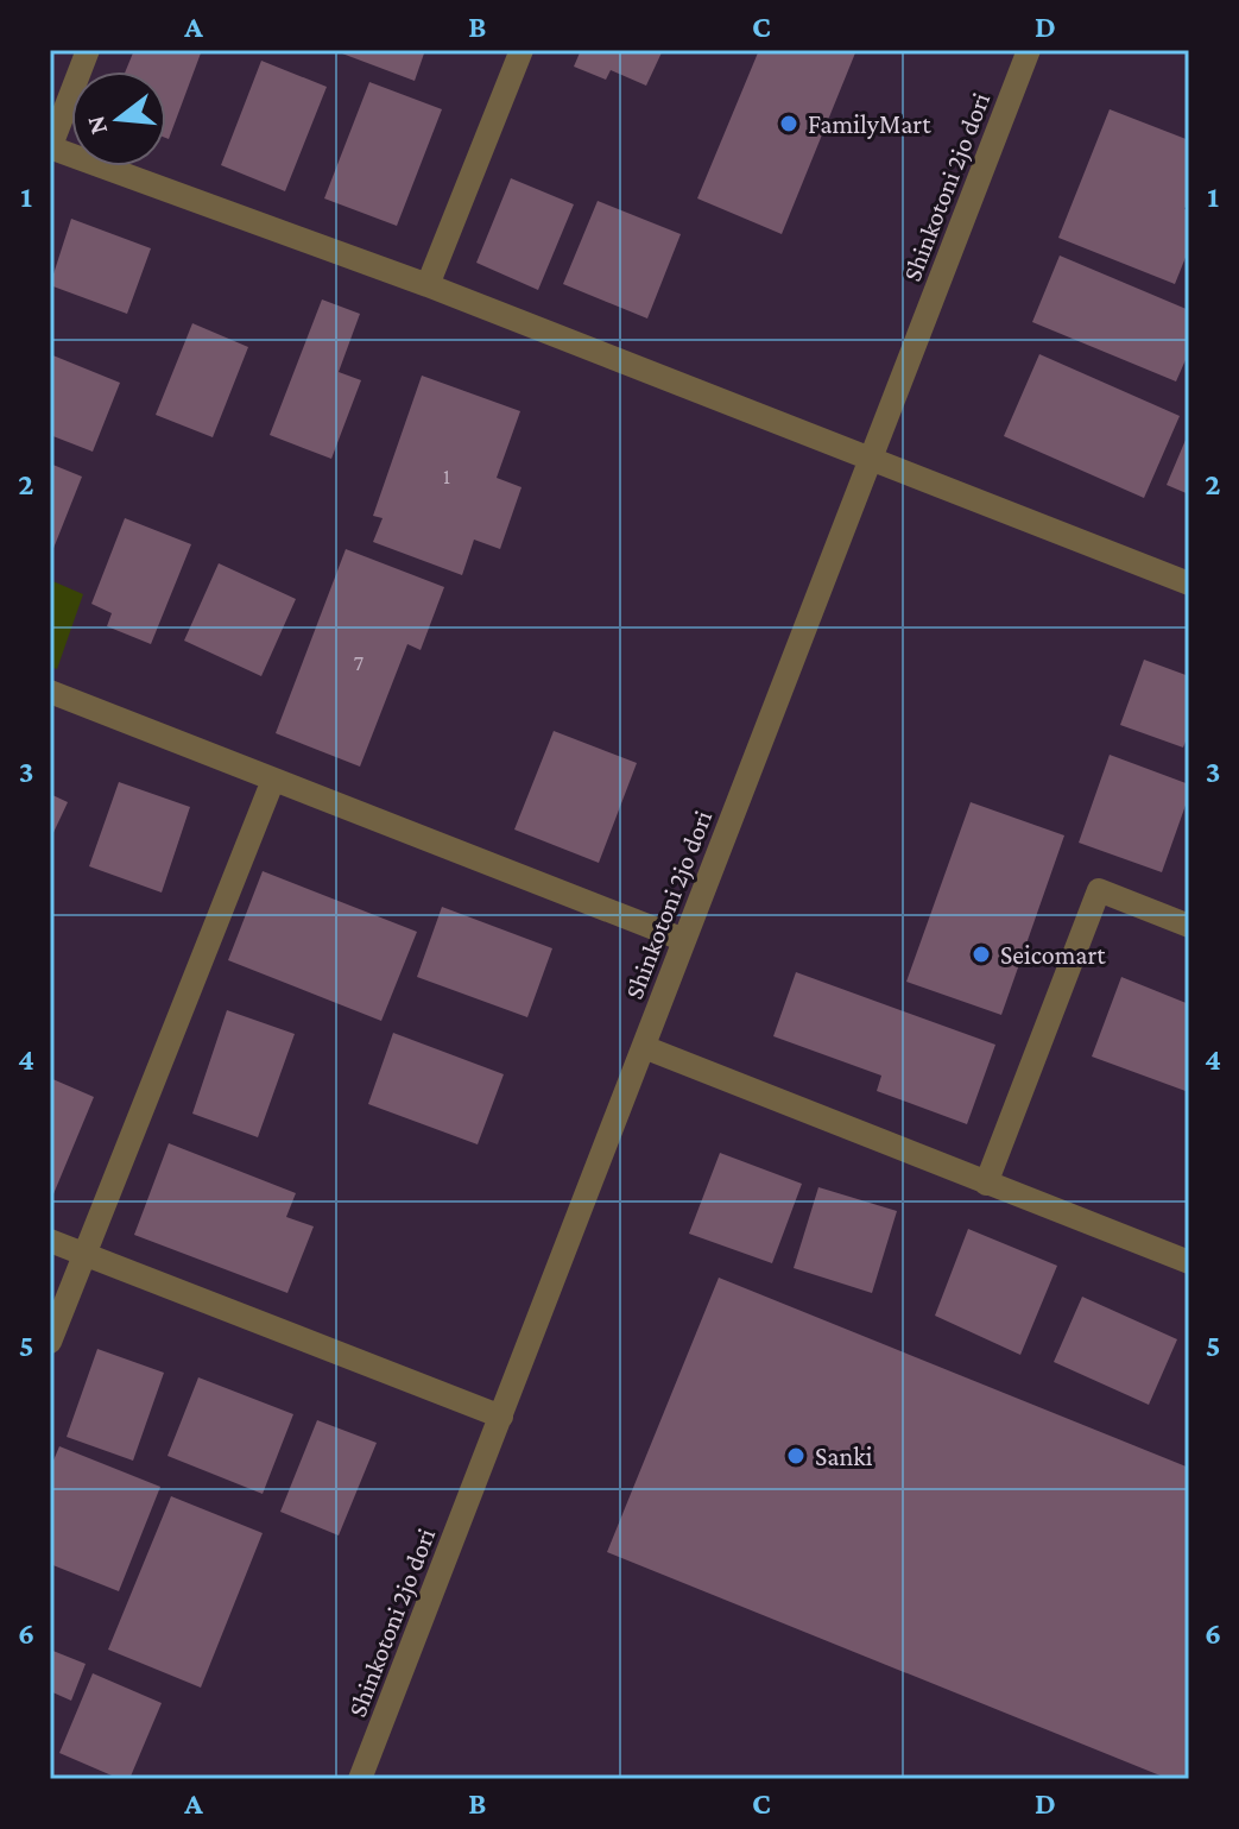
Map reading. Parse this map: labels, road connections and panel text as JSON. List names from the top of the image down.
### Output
{
  "streets": {
    "street": ["Shinkotoni 2jo dori"]
  },
  "places": ["FamilyMart", "Seicomart", "Sanki"],
  "house_numbers": ["1", "7"],
  "north": "left",
  "grid": {
    "columns": [
      "A",
      "B",
      "C",
      "D"
    ],
    "rows": [
      "1",
      "2",
      "3",
      "4",
      "5",
      "6"
    ]
  }
}
